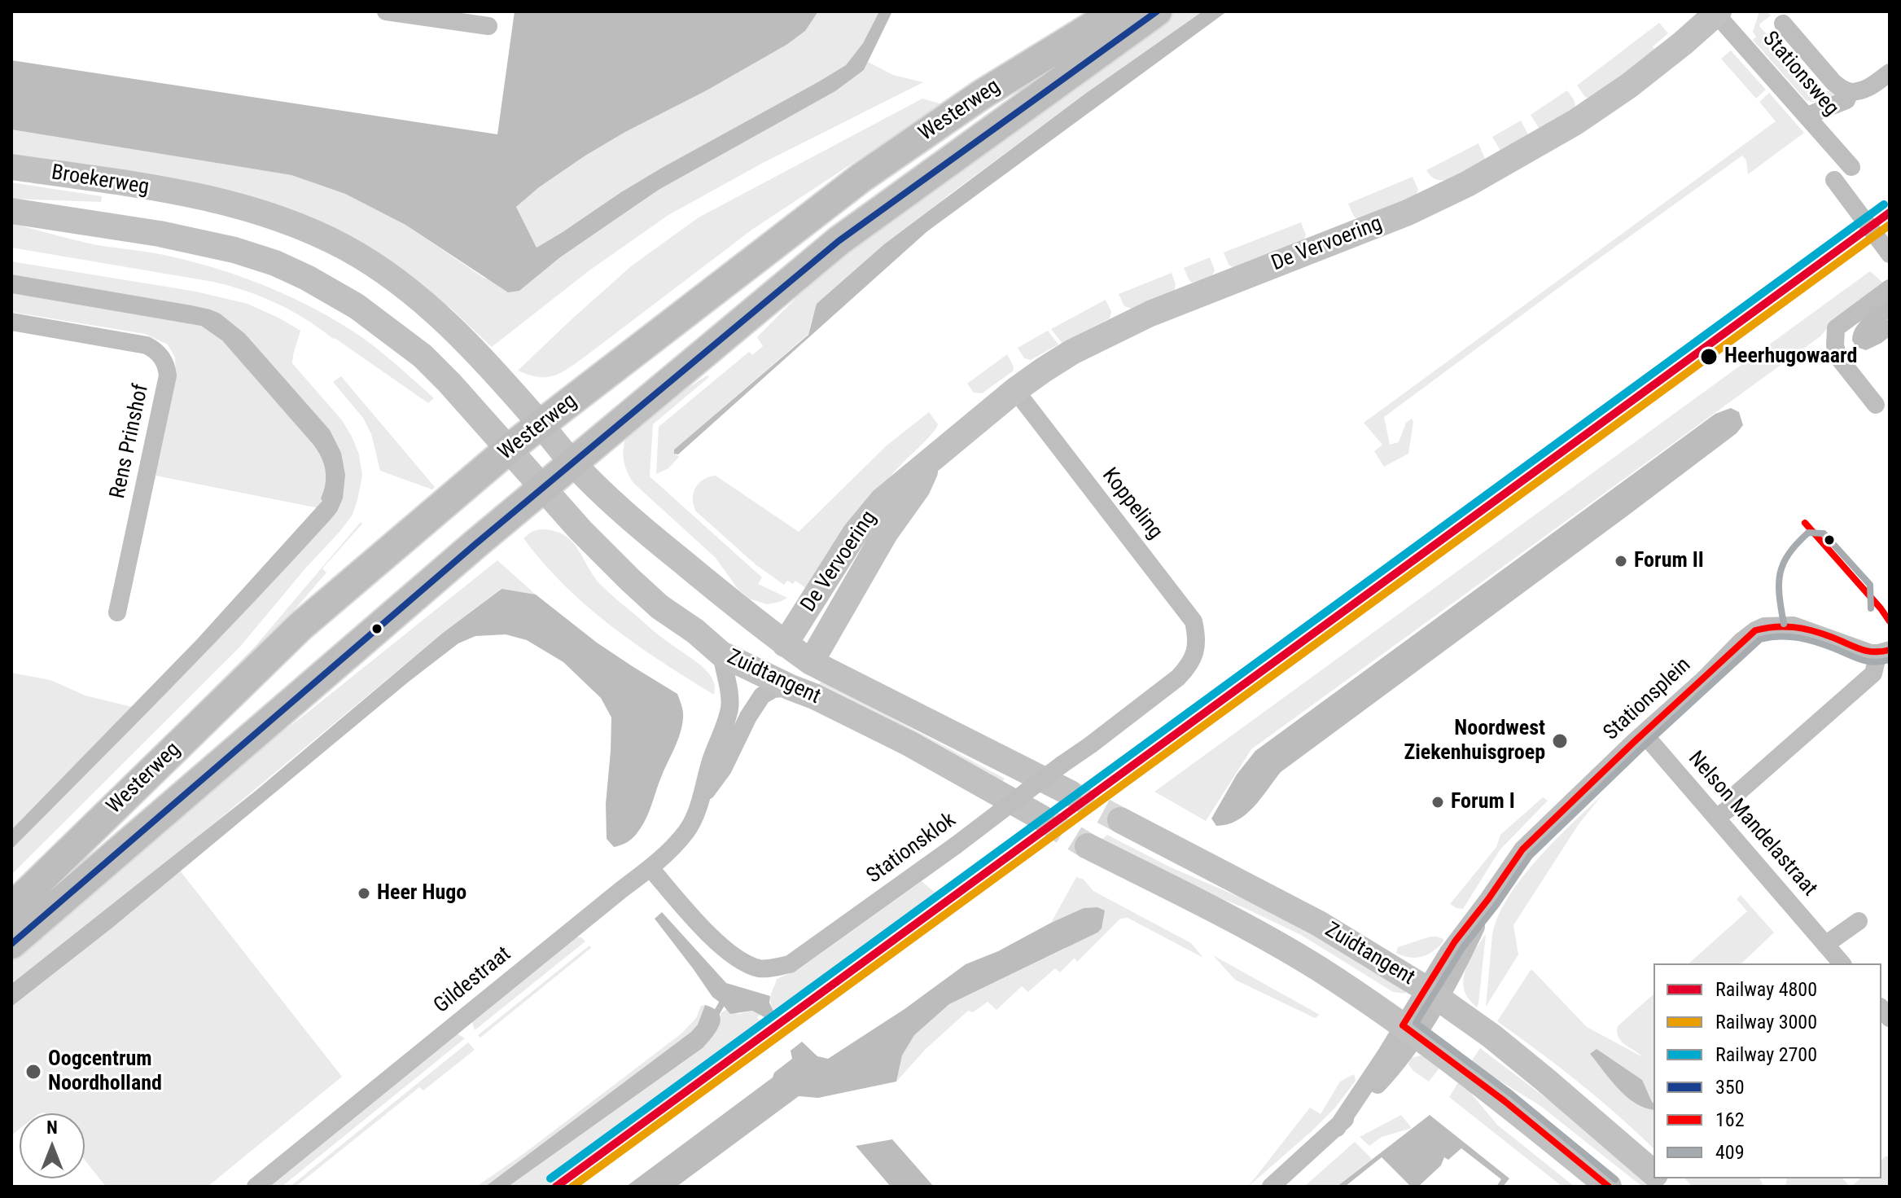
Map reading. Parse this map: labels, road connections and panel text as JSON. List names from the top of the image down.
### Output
{
  "streets": {
    "main road": [
      "Westerweg",
      "Broekerweg",
      "De Vervoering",
      "Zuidtangent"
    ],
    "street": [
      "Stationsweg",
      "Rens Prinshof",
      "Koppeling",
      "Stationsplein",
      "Nelson Mandelastraat",
      "Stationsklok",
      "Gildestraat"
    ]
  },
  "crossings": [
    ["Stationsweg", "De Vervoering"],
    ["Westerweg", "Broekerweg"],
    ["Westerweg", "Zuidtangent"],
    ["Broekerweg", "Zuidtangent"],
    ["De Vervoering", "Koppeling"],
    ["De Vervoering", "Zuidtangent"],
    ["Koppeling", "Stationsklok"],
    ["Zuidtangent", "Stationsplein"],
    ["Zuidtangent", "Gildestraat"],
    ["Stationsplein", "Nelson Mandelastraat"],
    ["Stationsklok", "Gildestraat"]
  ],
  "places": [
    "Heerhugowaard",
    "Forum II",
    "Noordwest Ziekenhuisgroep",
    "Forum I",
    "Heer Hugo",
    "Oogcentrum Noordholland"
  ],
  "lines": [
    "transit line 350",
    "rail line 2700",
    "rail line 4800",
    "rail line 3000",
    "transit line 162",
    "transit line 409"
  ],
  "legend": [
    "Railway 4800",
    "Railway 3000",
    "Railway 2700",
    "350",
    "162",
    "409"
  ],
  "north": "top"
}
